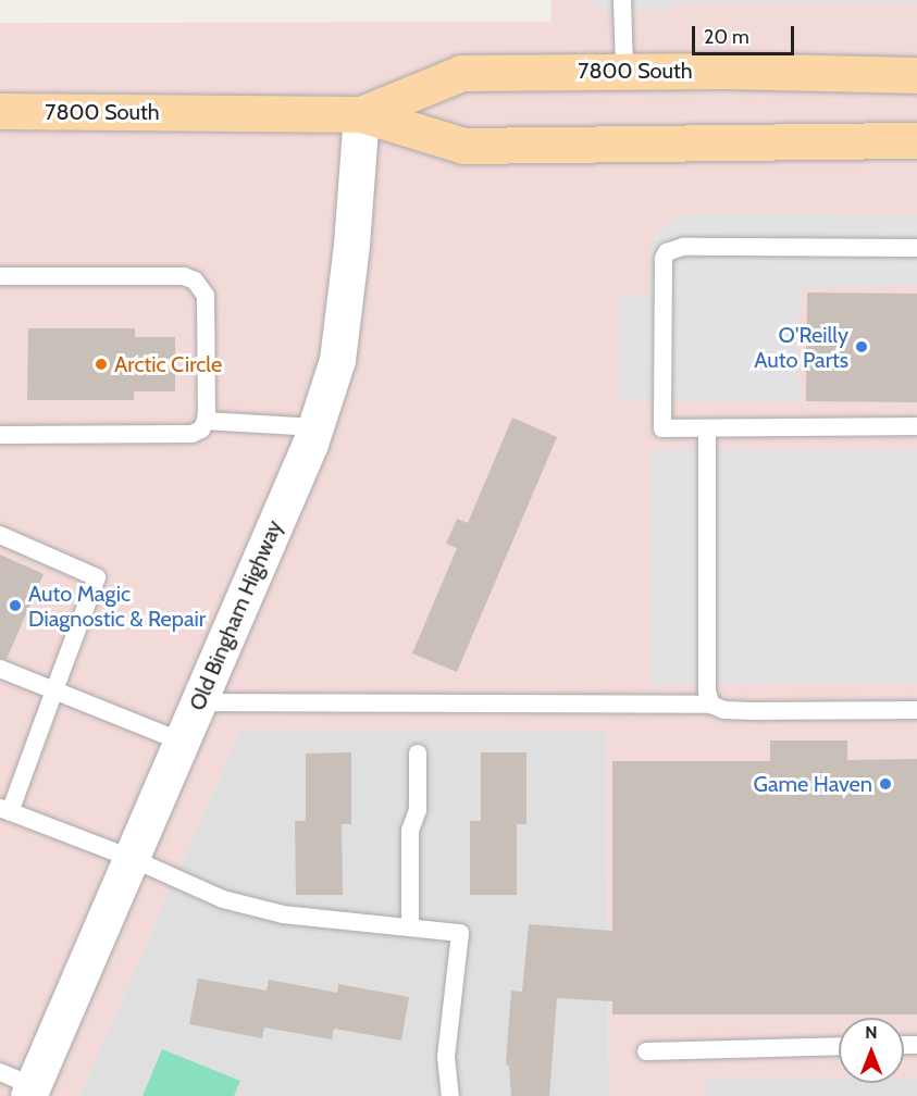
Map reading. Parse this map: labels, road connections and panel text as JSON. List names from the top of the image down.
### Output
{
  "streets": {
    "main road": ["7800 South"],
    "street": ["Old Bingham Highway"]
  },
  "crossings": [
    ["7800 South", "Old Bingham Highway"]
  ],
  "places": [
    "O'Reilly Auto Parts",
    "Arctic Circle",
    "Auto Magic Diagnostic & Repair",
    "Game Haven"
  ],
  "scale_bar": "20 m",
  "north": "top"
}
